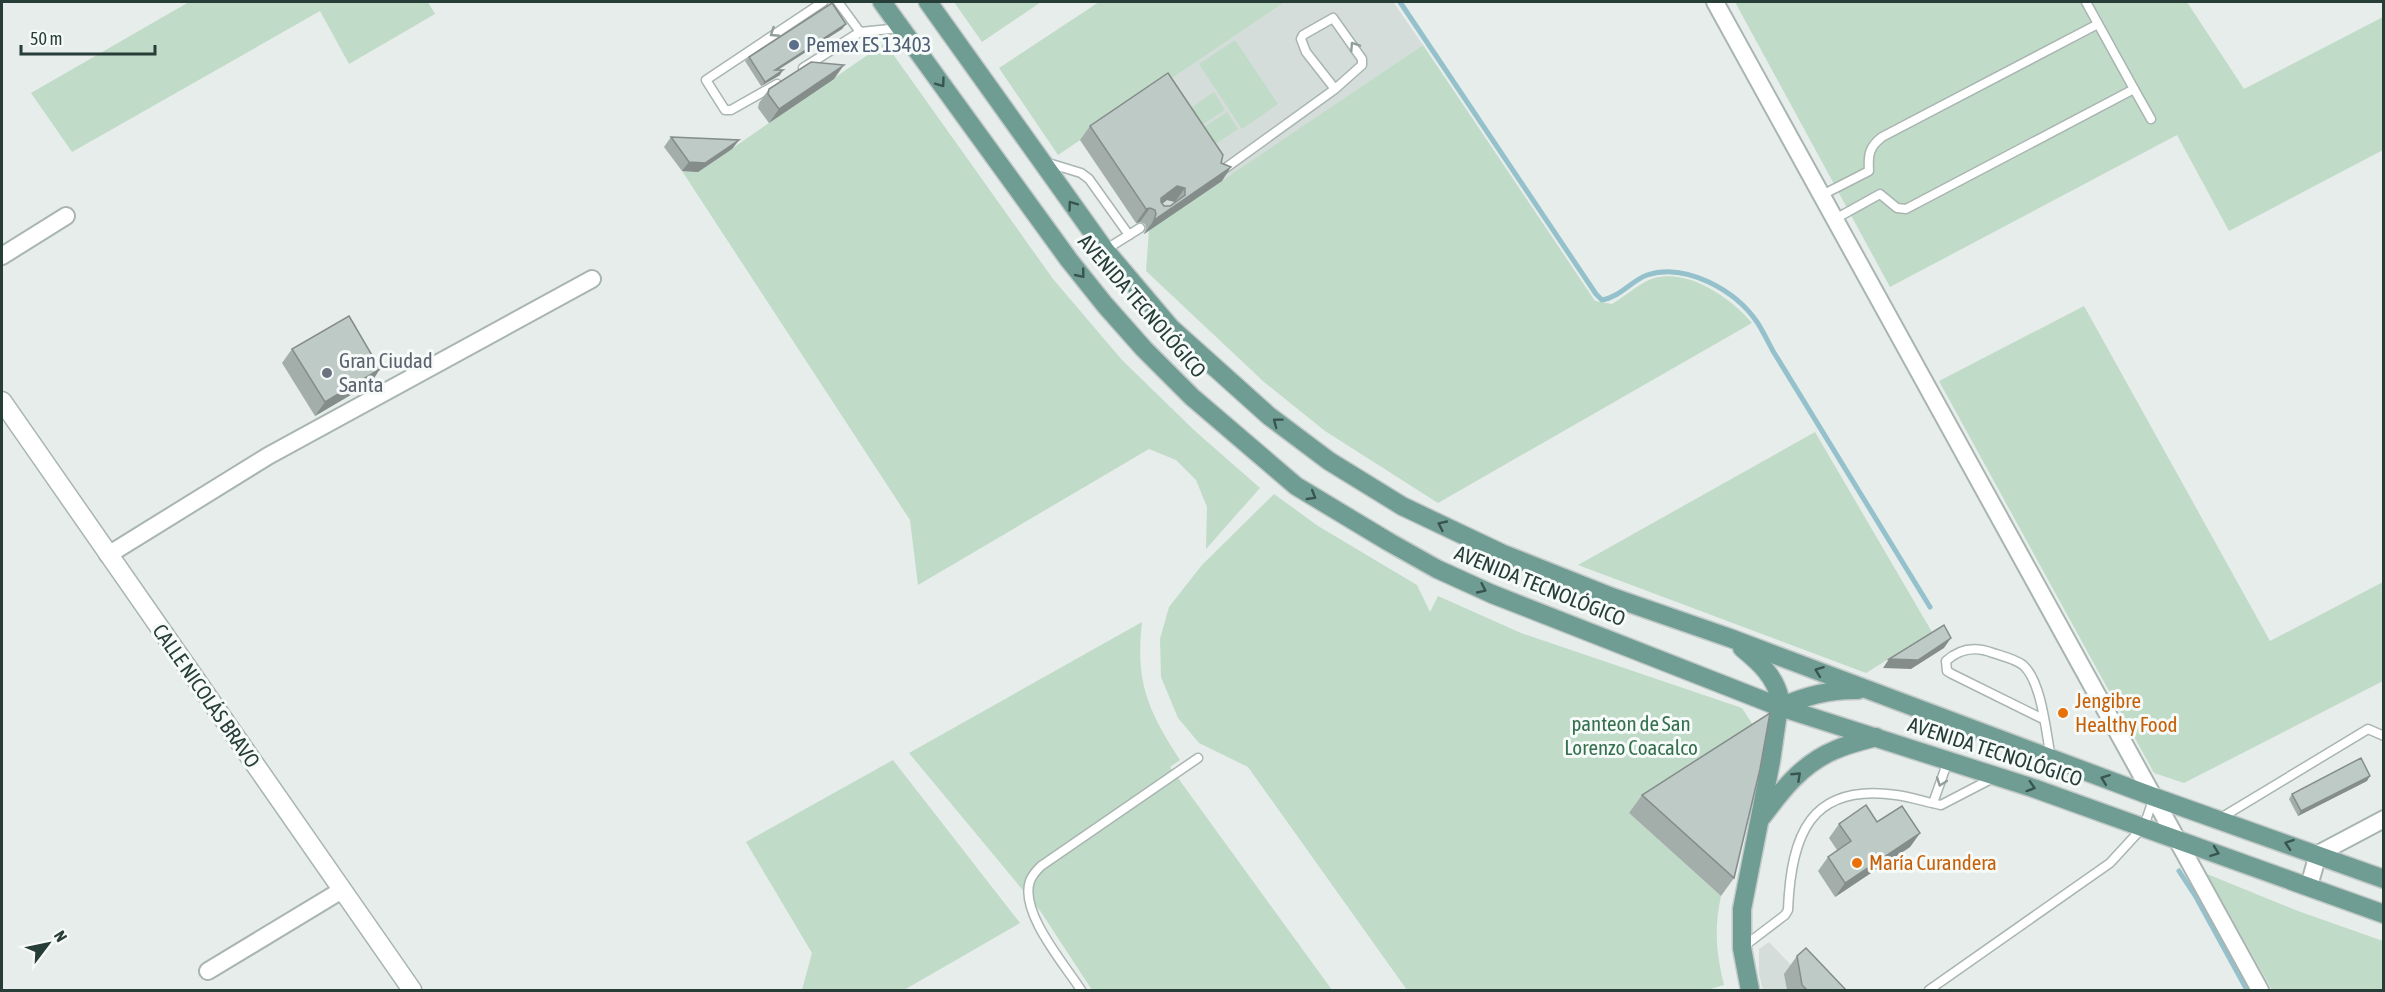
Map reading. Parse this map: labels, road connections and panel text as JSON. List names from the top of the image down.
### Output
{
  "streets": {
    "main road": ["AVENIDA TECNOLÓGICO"],
    "street": ["CALLE NICOLÁS BRAVO"]
  },
  "parks": ["panteon de San Lorenzo Coacalco"],
  "places": [
    "Pemex ES 13403",
    "Gran Ciudad Santa",
    "Jengibre Healthy Food",
    "María Curandera"
  ],
  "scale_bar": "50 m",
  "north": "top right"
}
